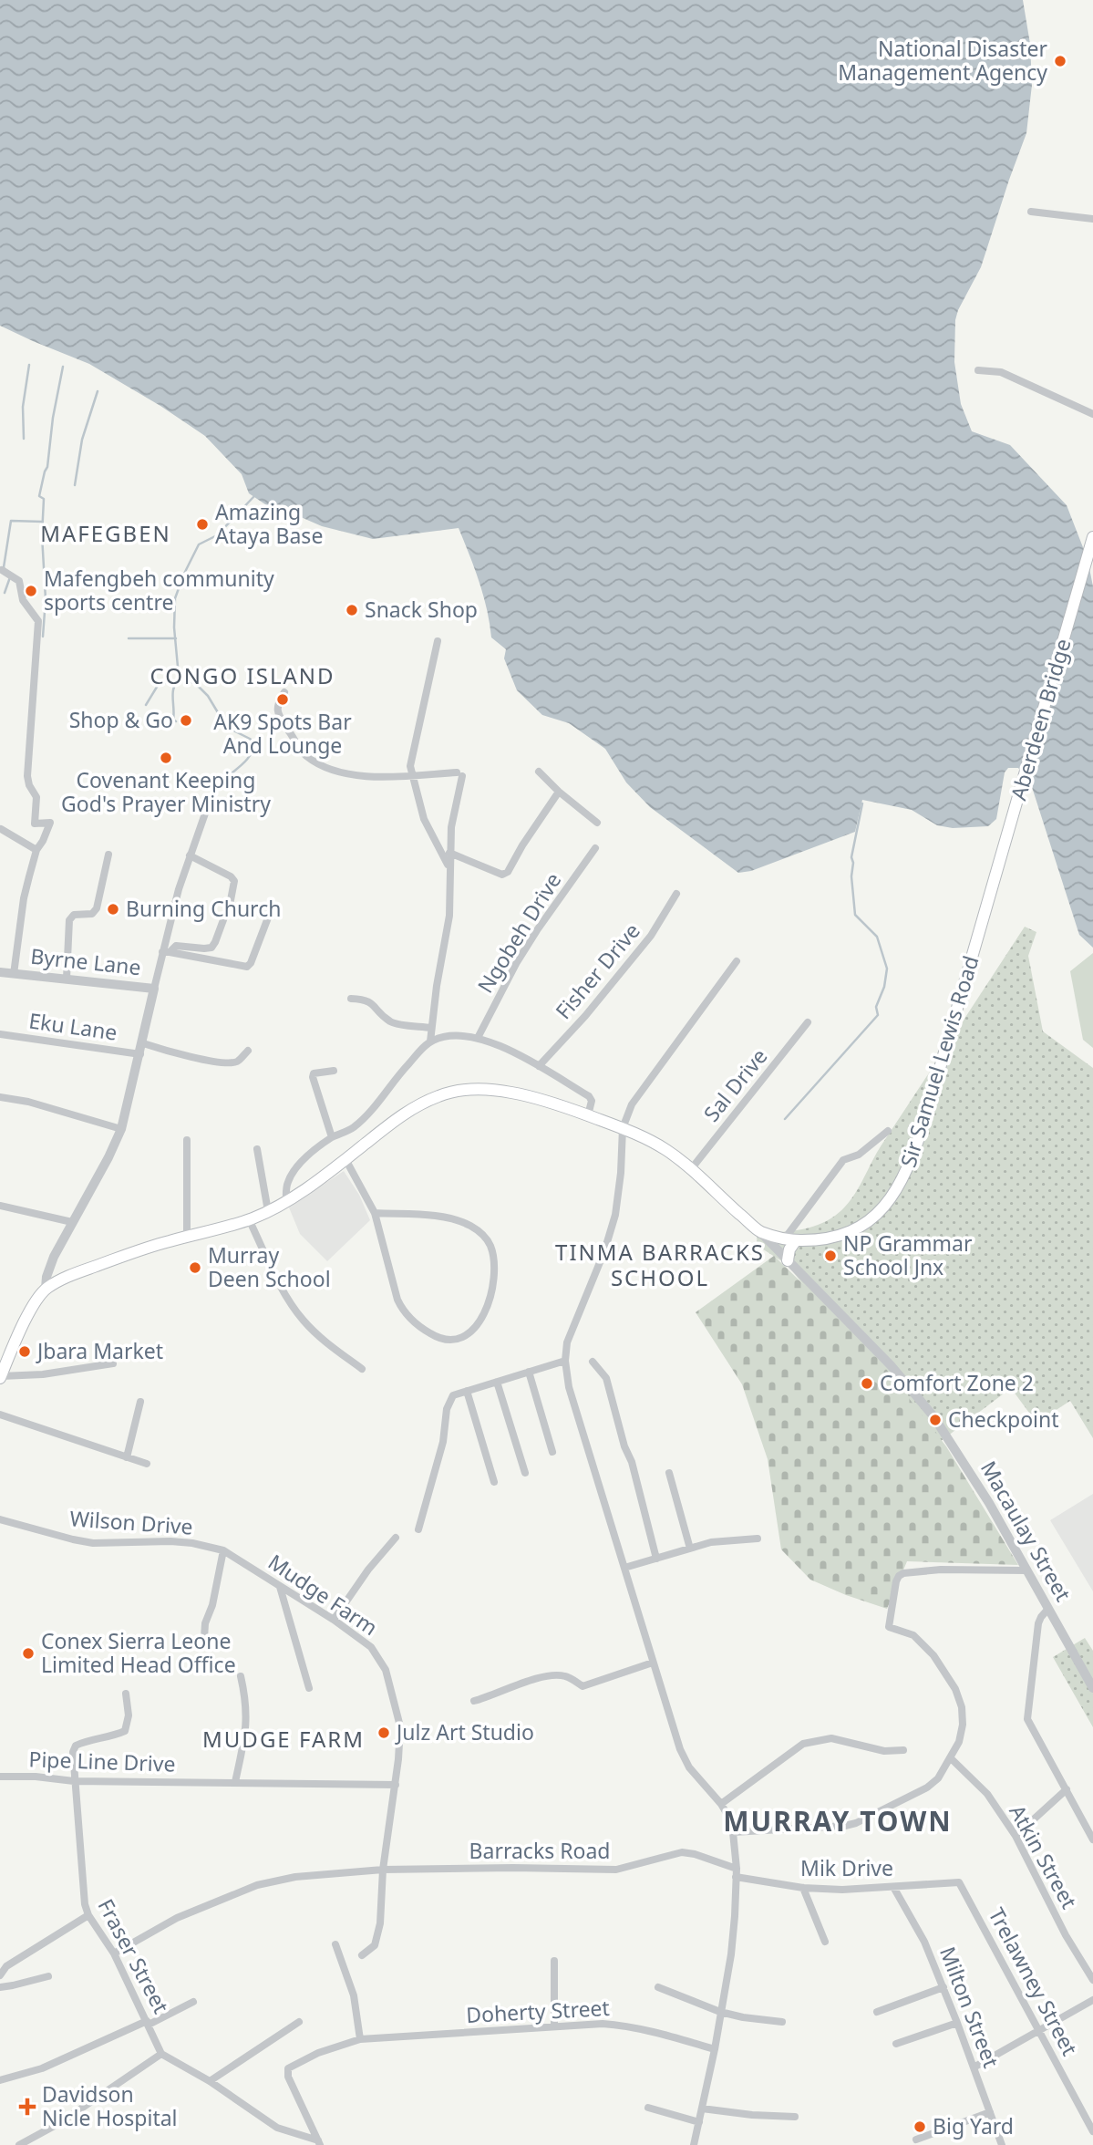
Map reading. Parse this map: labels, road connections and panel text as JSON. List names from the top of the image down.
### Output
{
  "streets": {
    "main road": ["Aberdeen Bridge", "Sir Samuel Lewis Road"],
    "street": [
      "Ngobeh Drive",
      "Byrne Lane",
      "Fisher Drive",
      "Eku Lane",
      "Sal Drive",
      "Wilson Drive",
      "Macaulay Street",
      "Mudge Farm",
      "Pipe Line Drive",
      "Barracks Road",
      "Atkin Street",
      "Mik Drive",
      "Fraser Street",
      "Trelawney Street",
      "Milton Street",
      "Doherty Street"
    ]
  },
  "crossings": [
    ["Aberdeen Bridge", "Sir Samuel Lewis Road"],
    ["Sir Samuel Lewis Road", "Sal Drive"],
    ["Sir Samuel Lewis Road", "Macaulay Street"],
    ["Wilson Drive", "Mudge Farm"],
    ["Mudge Farm", "Pipe Line Drive"],
    ["Mudge Farm", "Barracks Road"],
    ["Pipe Line Drive", "Fraser Street"],
    ["Barracks Road", "Mik Drive"],
    ["Barracks Road", "Fraser Street"],
    ["Mik Drive", "Trelawney Street"],
    ["Mik Drive", "Milton Street"]
  ],
  "districts": [
    "MAFEGBEN",
    "CONGO ISLAND",
    "TINMA BARRACKS SCHOOL",
    "MUDGE FARM",
    "MURRAY TOWN"
  ],
  "places": {
    "other": [
      "National Disaster Management Agency",
      "Amazing Ataya Base",
      "Mafengbeh community sports centre",
      "Snack Shop",
      "AK9 Spots Bar And Lounge",
      "Shop & Go",
      "Covenant Keeping God's Prayer Ministry",
      "Burning Church",
      "NP Grammar School Jnx",
      "Murray Deen School",
      "Jbara Market",
      "Comfort Zone 2",
      "Checkpoint",
      "Conex Sierra Leone Limited Head Office",
      "Julz Art Studio",
      "Big Yard"
    ],
    "health": ["Davidson Nicle Hospital"]
  }
}
